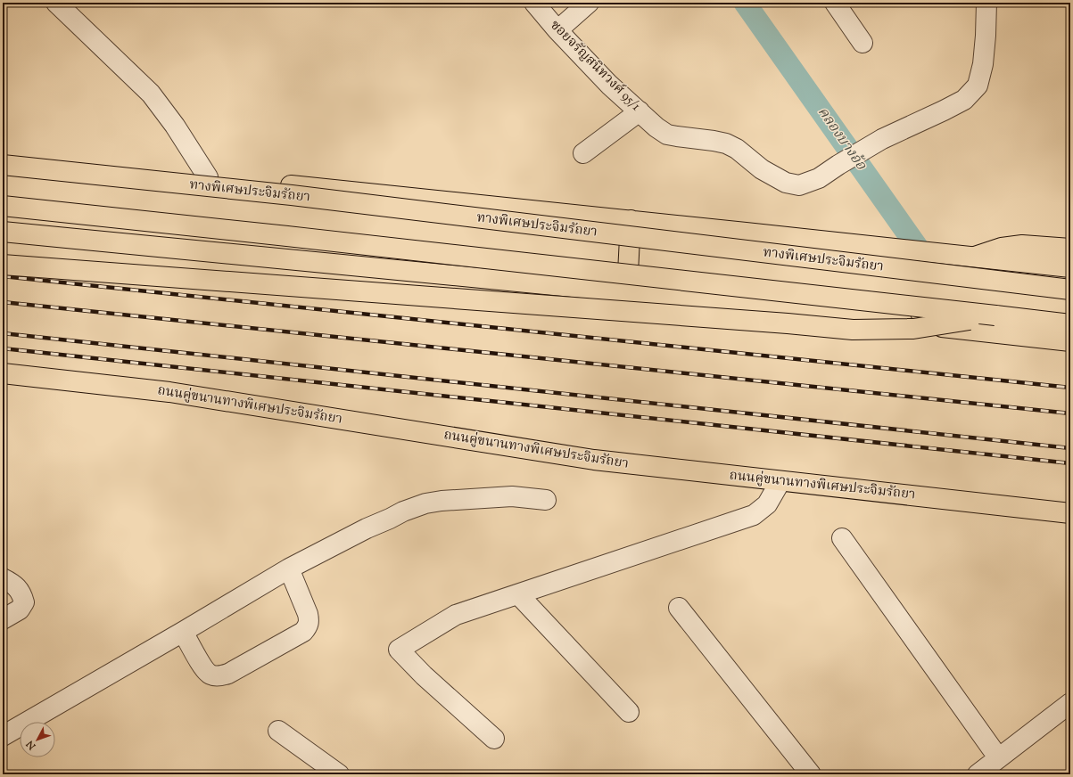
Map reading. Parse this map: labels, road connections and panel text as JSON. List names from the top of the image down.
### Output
{
  "streets": {
    "main road": ["ทางพิเศษประจิมรัถยา", "ถนนคู่ขนานทางพิเศษประจิมรัถยา"],
    "street": ["ซอยจรัญสนิทวงศ์ 95/1"]
  },
  "water": ["คลองบางอ้อ"],
  "north": "bottom left"
}
